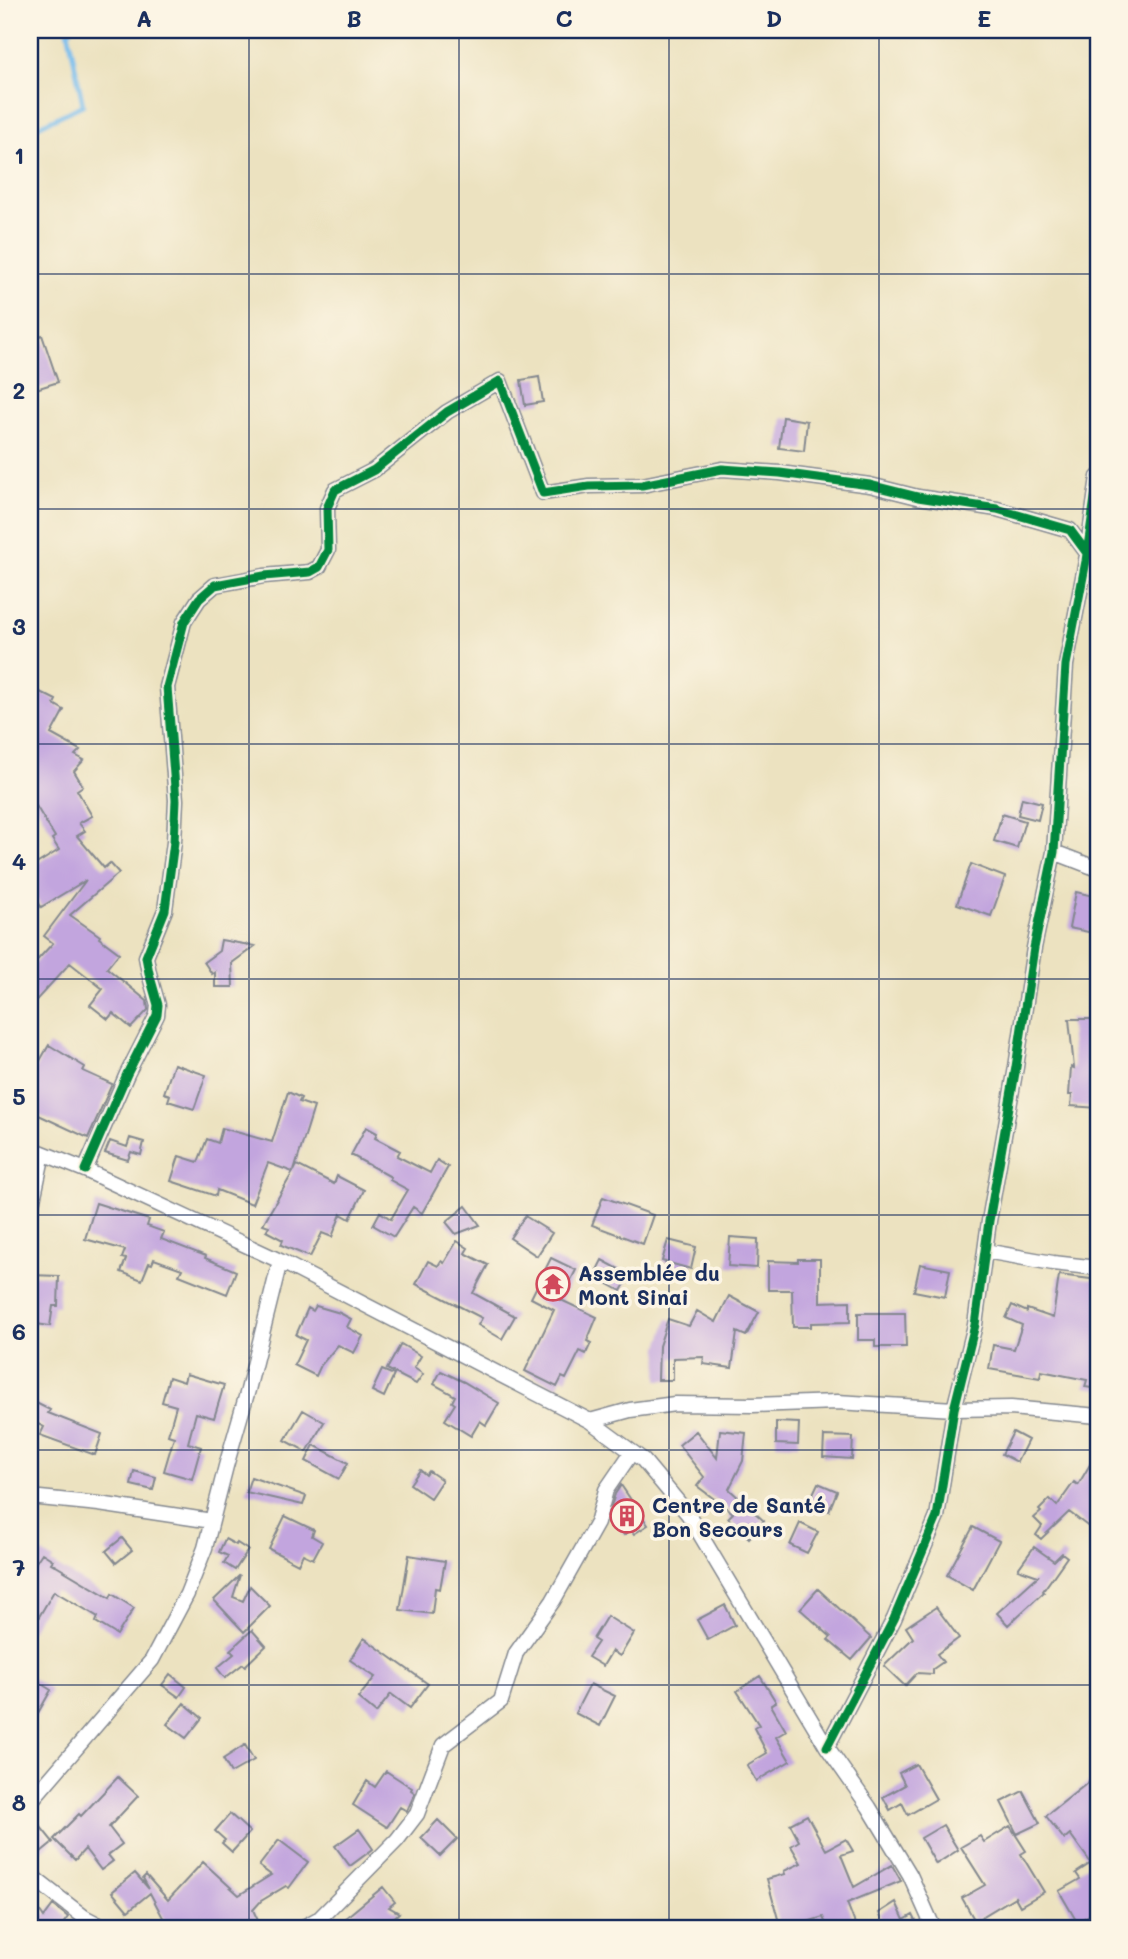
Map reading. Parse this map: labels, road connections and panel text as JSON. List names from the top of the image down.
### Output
{
  "places": {
    "temple": ["Assemblée du Mont Sinai"],
    "building": ["Centre de Santé Bon Secours"]
  },
  "grid": {
    "columns": [
      "A",
      "B",
      "C",
      "D",
      "E"
    ],
    "rows": [
      "1",
      "2",
      "3",
      "4",
      "5",
      "6",
      "7",
      "8"
    ]
  }
}
